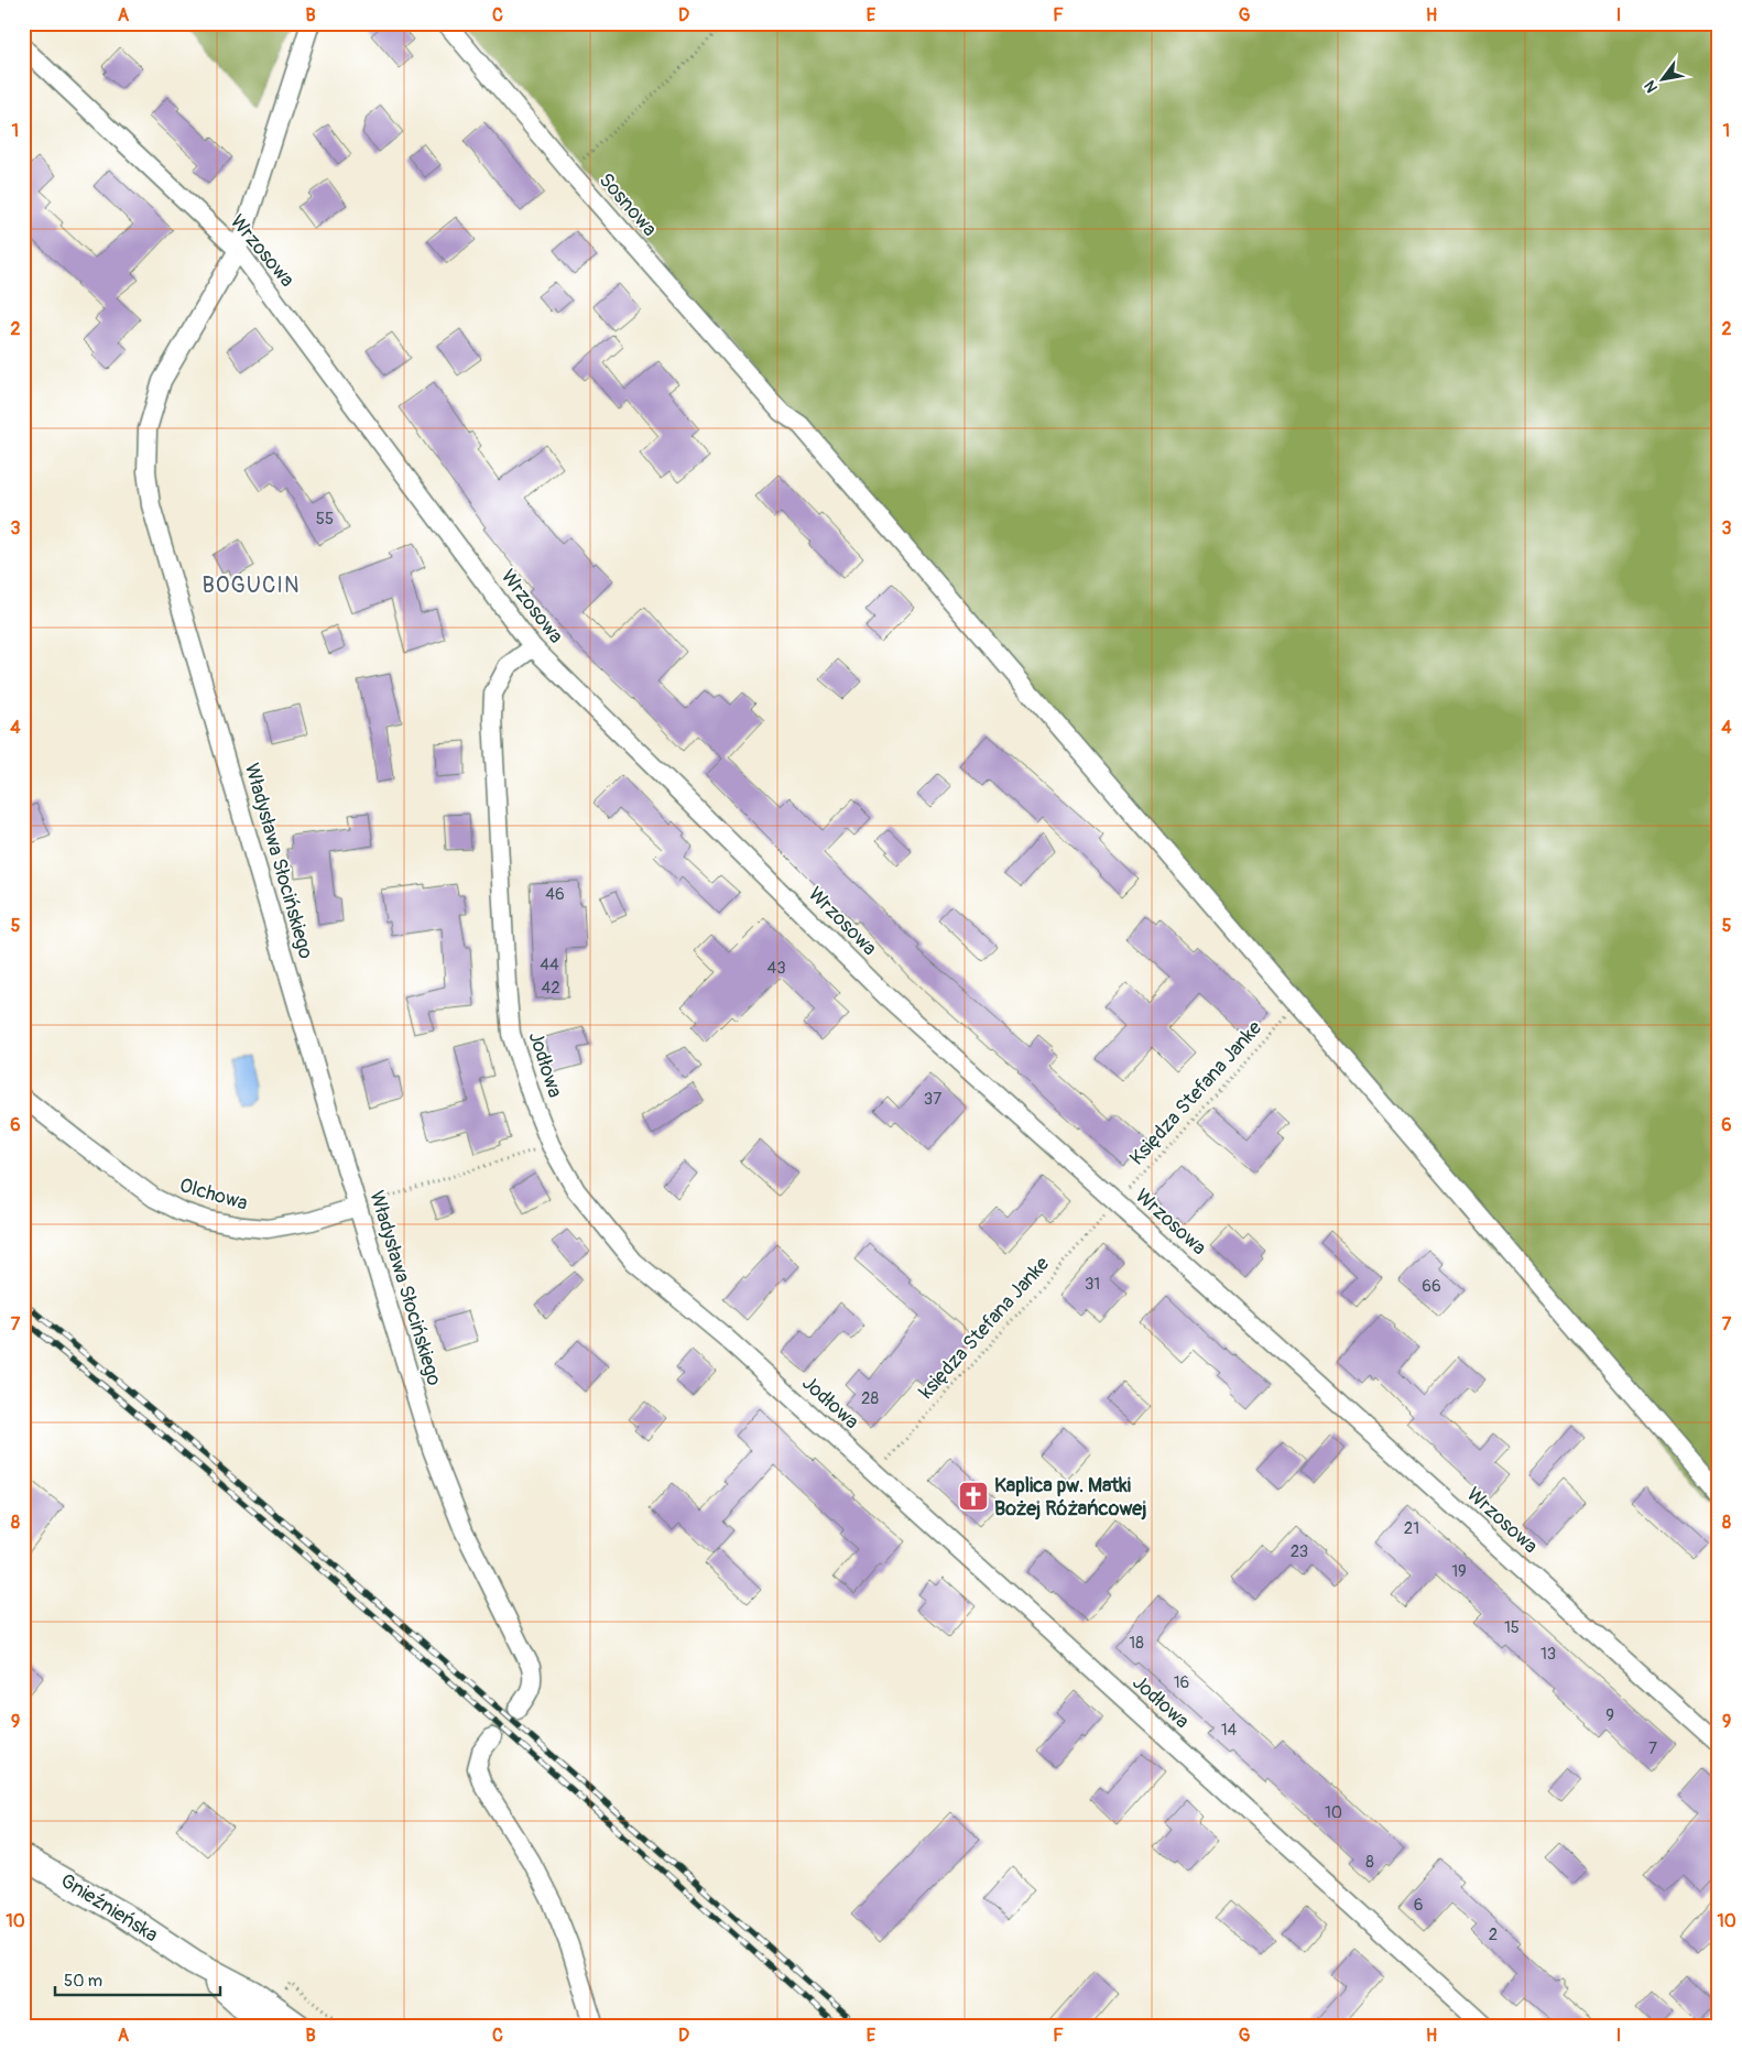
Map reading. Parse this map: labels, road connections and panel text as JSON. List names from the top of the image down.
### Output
{
  "streets": {
    "main road": ["Gnieźnieńska"],
    "street": [
      "Sosnowa",
      "Wrzosowa",
      "Władysława Słocińskiego",
      "Jodłowa",
      "Olchowa"
    ],
    "path": ["Księdza Stefana Janke", "księdza Stefana Janke"]
  },
  "crossings": [
    ["Sosnowa", "Księdza Stefana Janke"],
    ["Wrzosowa", "Władysława Słocińskiego"],
    ["Wrzosowa", "Jodłowa"],
    ["Wrzosowa", "Księdza Stefana Janke"],
    ["Wrzosowa", "księdza Stefana Janke"],
    ["Władysława Słocińskiego", "Olchowa"],
    ["Jodłowa", "księdza Stefana Janke"],
    ["Księdza Stefana Janke", "księdza Stefana Janke"]
  ],
  "districts": ["BOGUCIN"],
  "places": {
    "church": ["Kaplica pw. Matki Bożej Różańcowej"]
  },
  "house_numbers": [
    "55",
    "46",
    "44",
    "43",
    "42",
    "37",
    "31",
    "66",
    "28",
    "21",
    "23",
    "19",
    "15",
    "18",
    "13",
    "16",
    "9",
    "14",
    "7",
    "10",
    "8",
    "6",
    "2"
  ],
  "scale_bar": "50 m",
  "north": "bottom left",
  "grid": {
    "columns": [
      "A",
      "B",
      "C",
      "D",
      "E",
      "F",
      "G",
      "H",
      "I"
    ],
    "rows": [
      "1",
      "2",
      "3",
      "4",
      "5",
      "6",
      "7",
      "8",
      "9",
      "10"
    ]
  }
}
